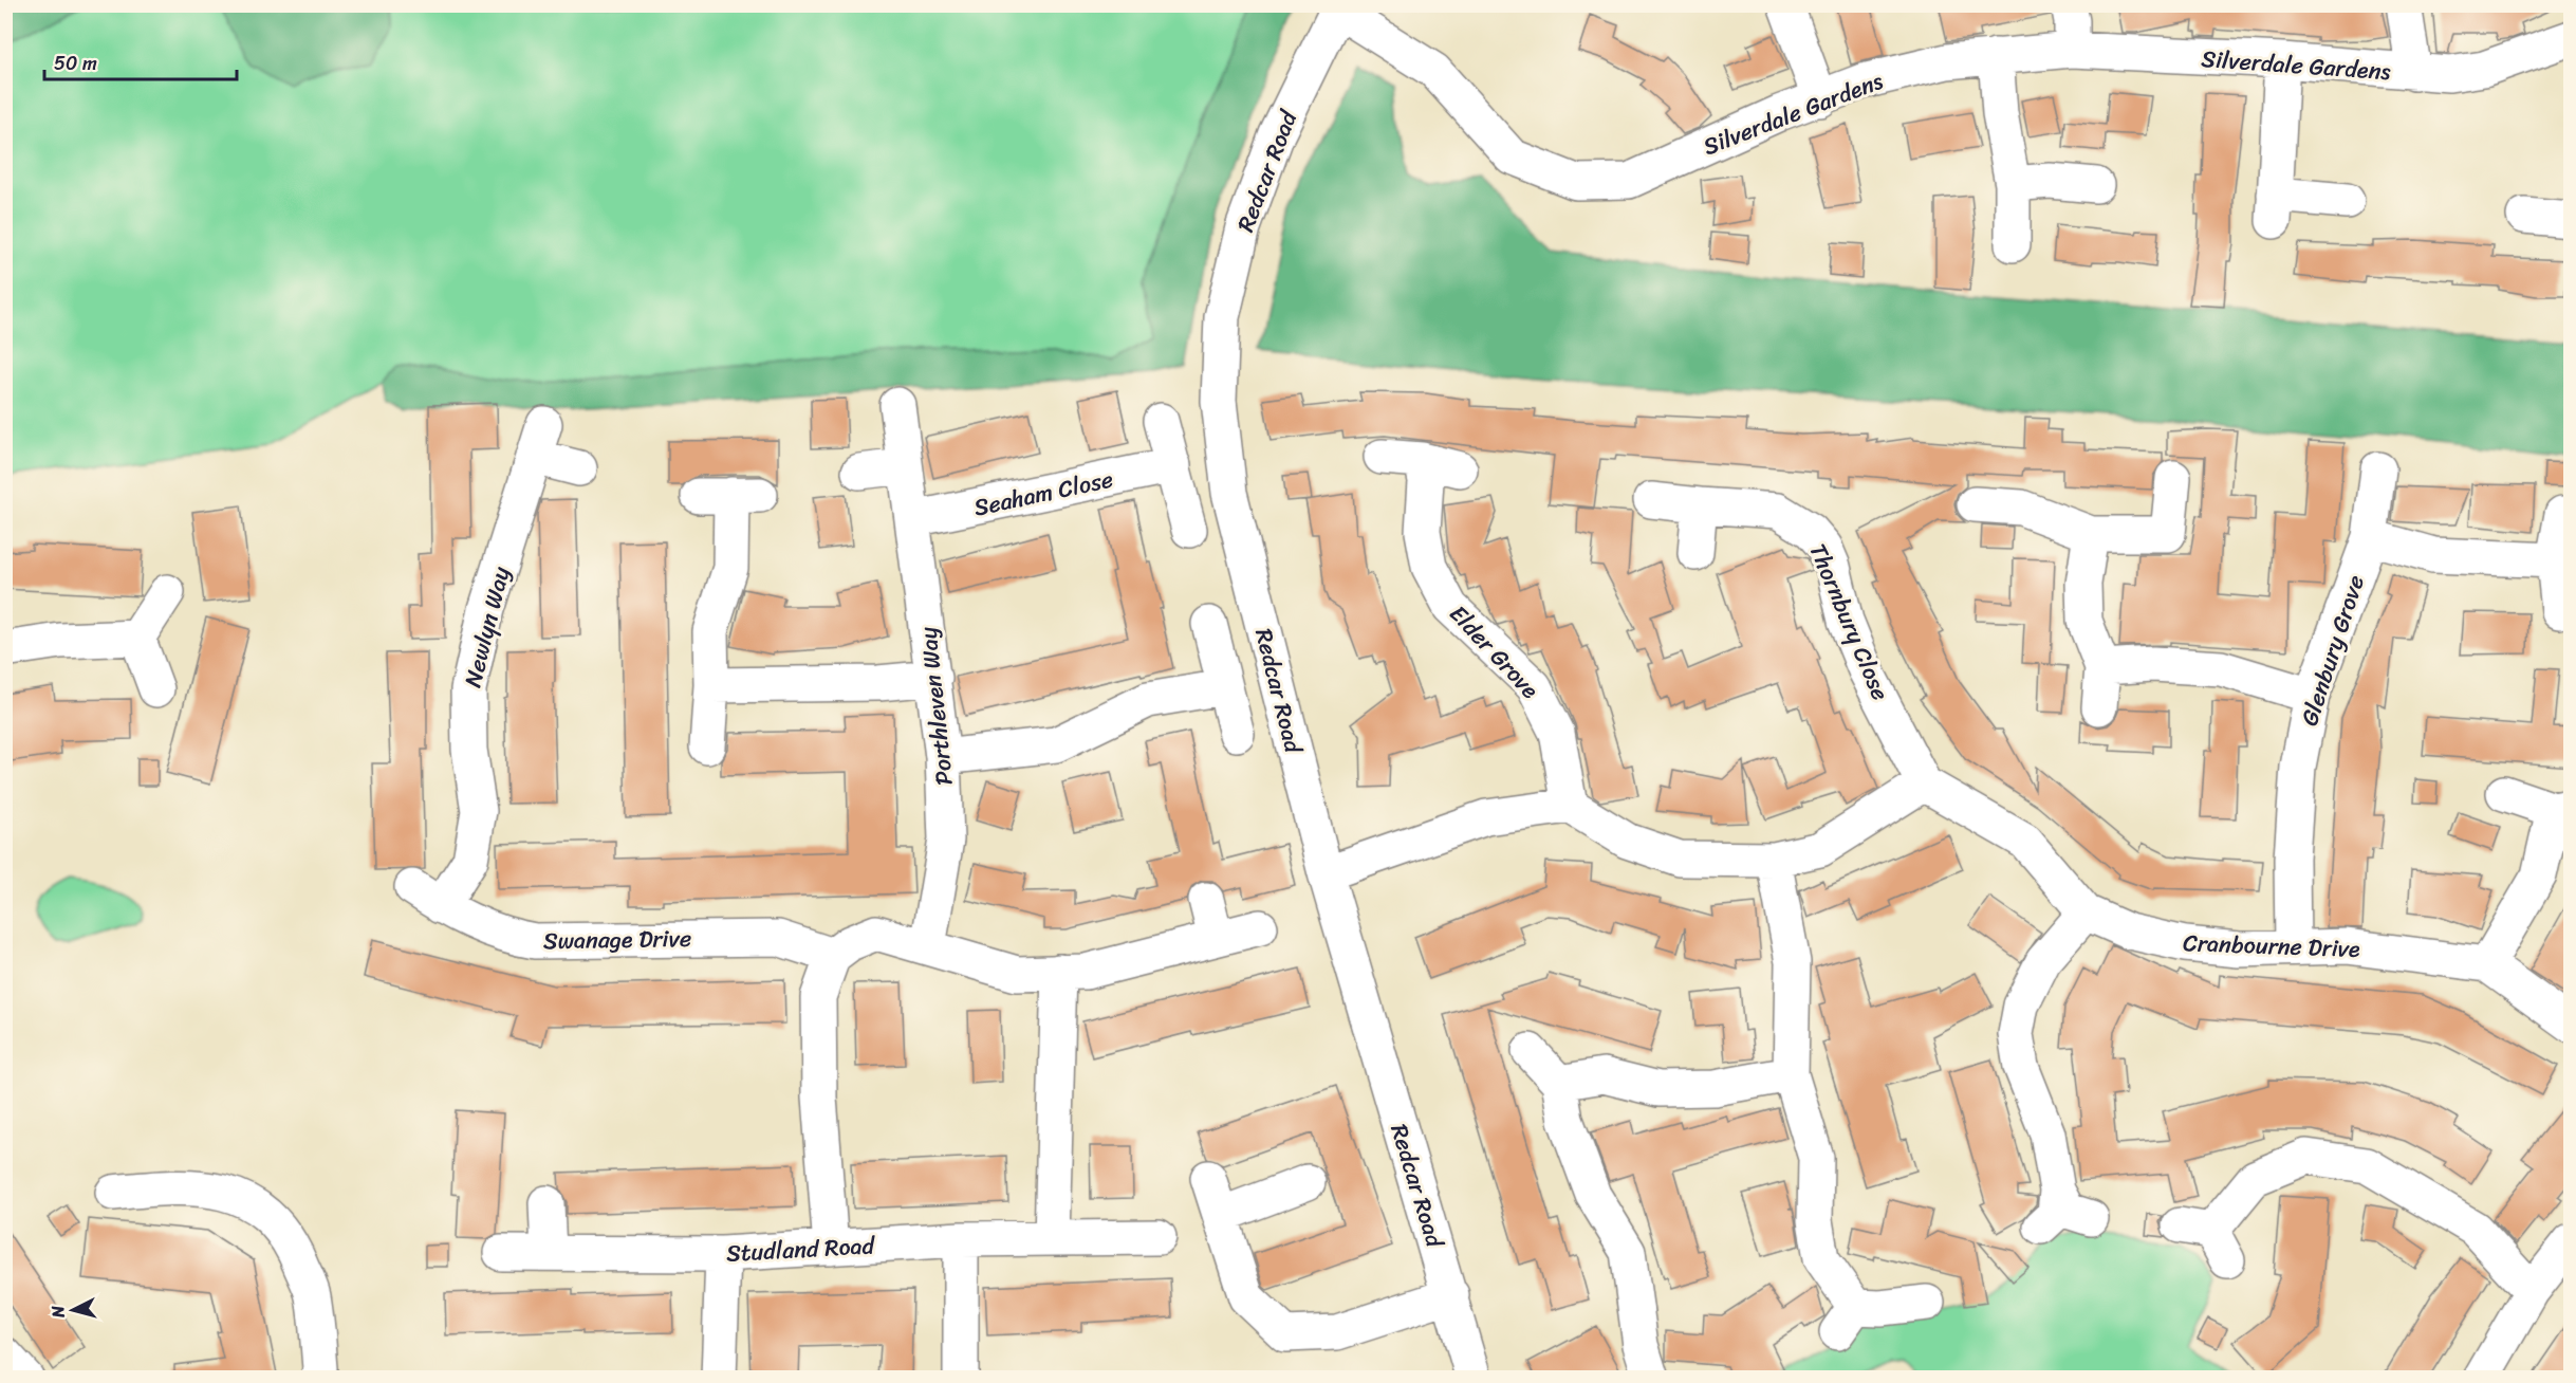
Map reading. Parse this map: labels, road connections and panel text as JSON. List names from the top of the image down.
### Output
{
  "streets": {
    "street": [
      "Silverdale Gardens",
      "Redcar Road",
      "Seaham Close",
      "Thornbury Close",
      "Newlyn Way",
      "Glenbury Grove",
      "Elder Grove",
      "Porthleven Way",
      "Swanage Drive",
      "Cranbourne Drive",
      "Studland Road"
    ]
  },
  "crossings": [
    ["Silverdale Gardens", "Redcar Road"],
    ["Seaham Close", "Porthleven Way"],
    ["Thornbury Close", "Cranbourne Drive"],
    ["Newlyn Way", "Swanage Drive"],
    ["Glenbury Grove", "Cranbourne Drive"]
  ],
  "scale_bar": "50 m",
  "north": "left"
}
